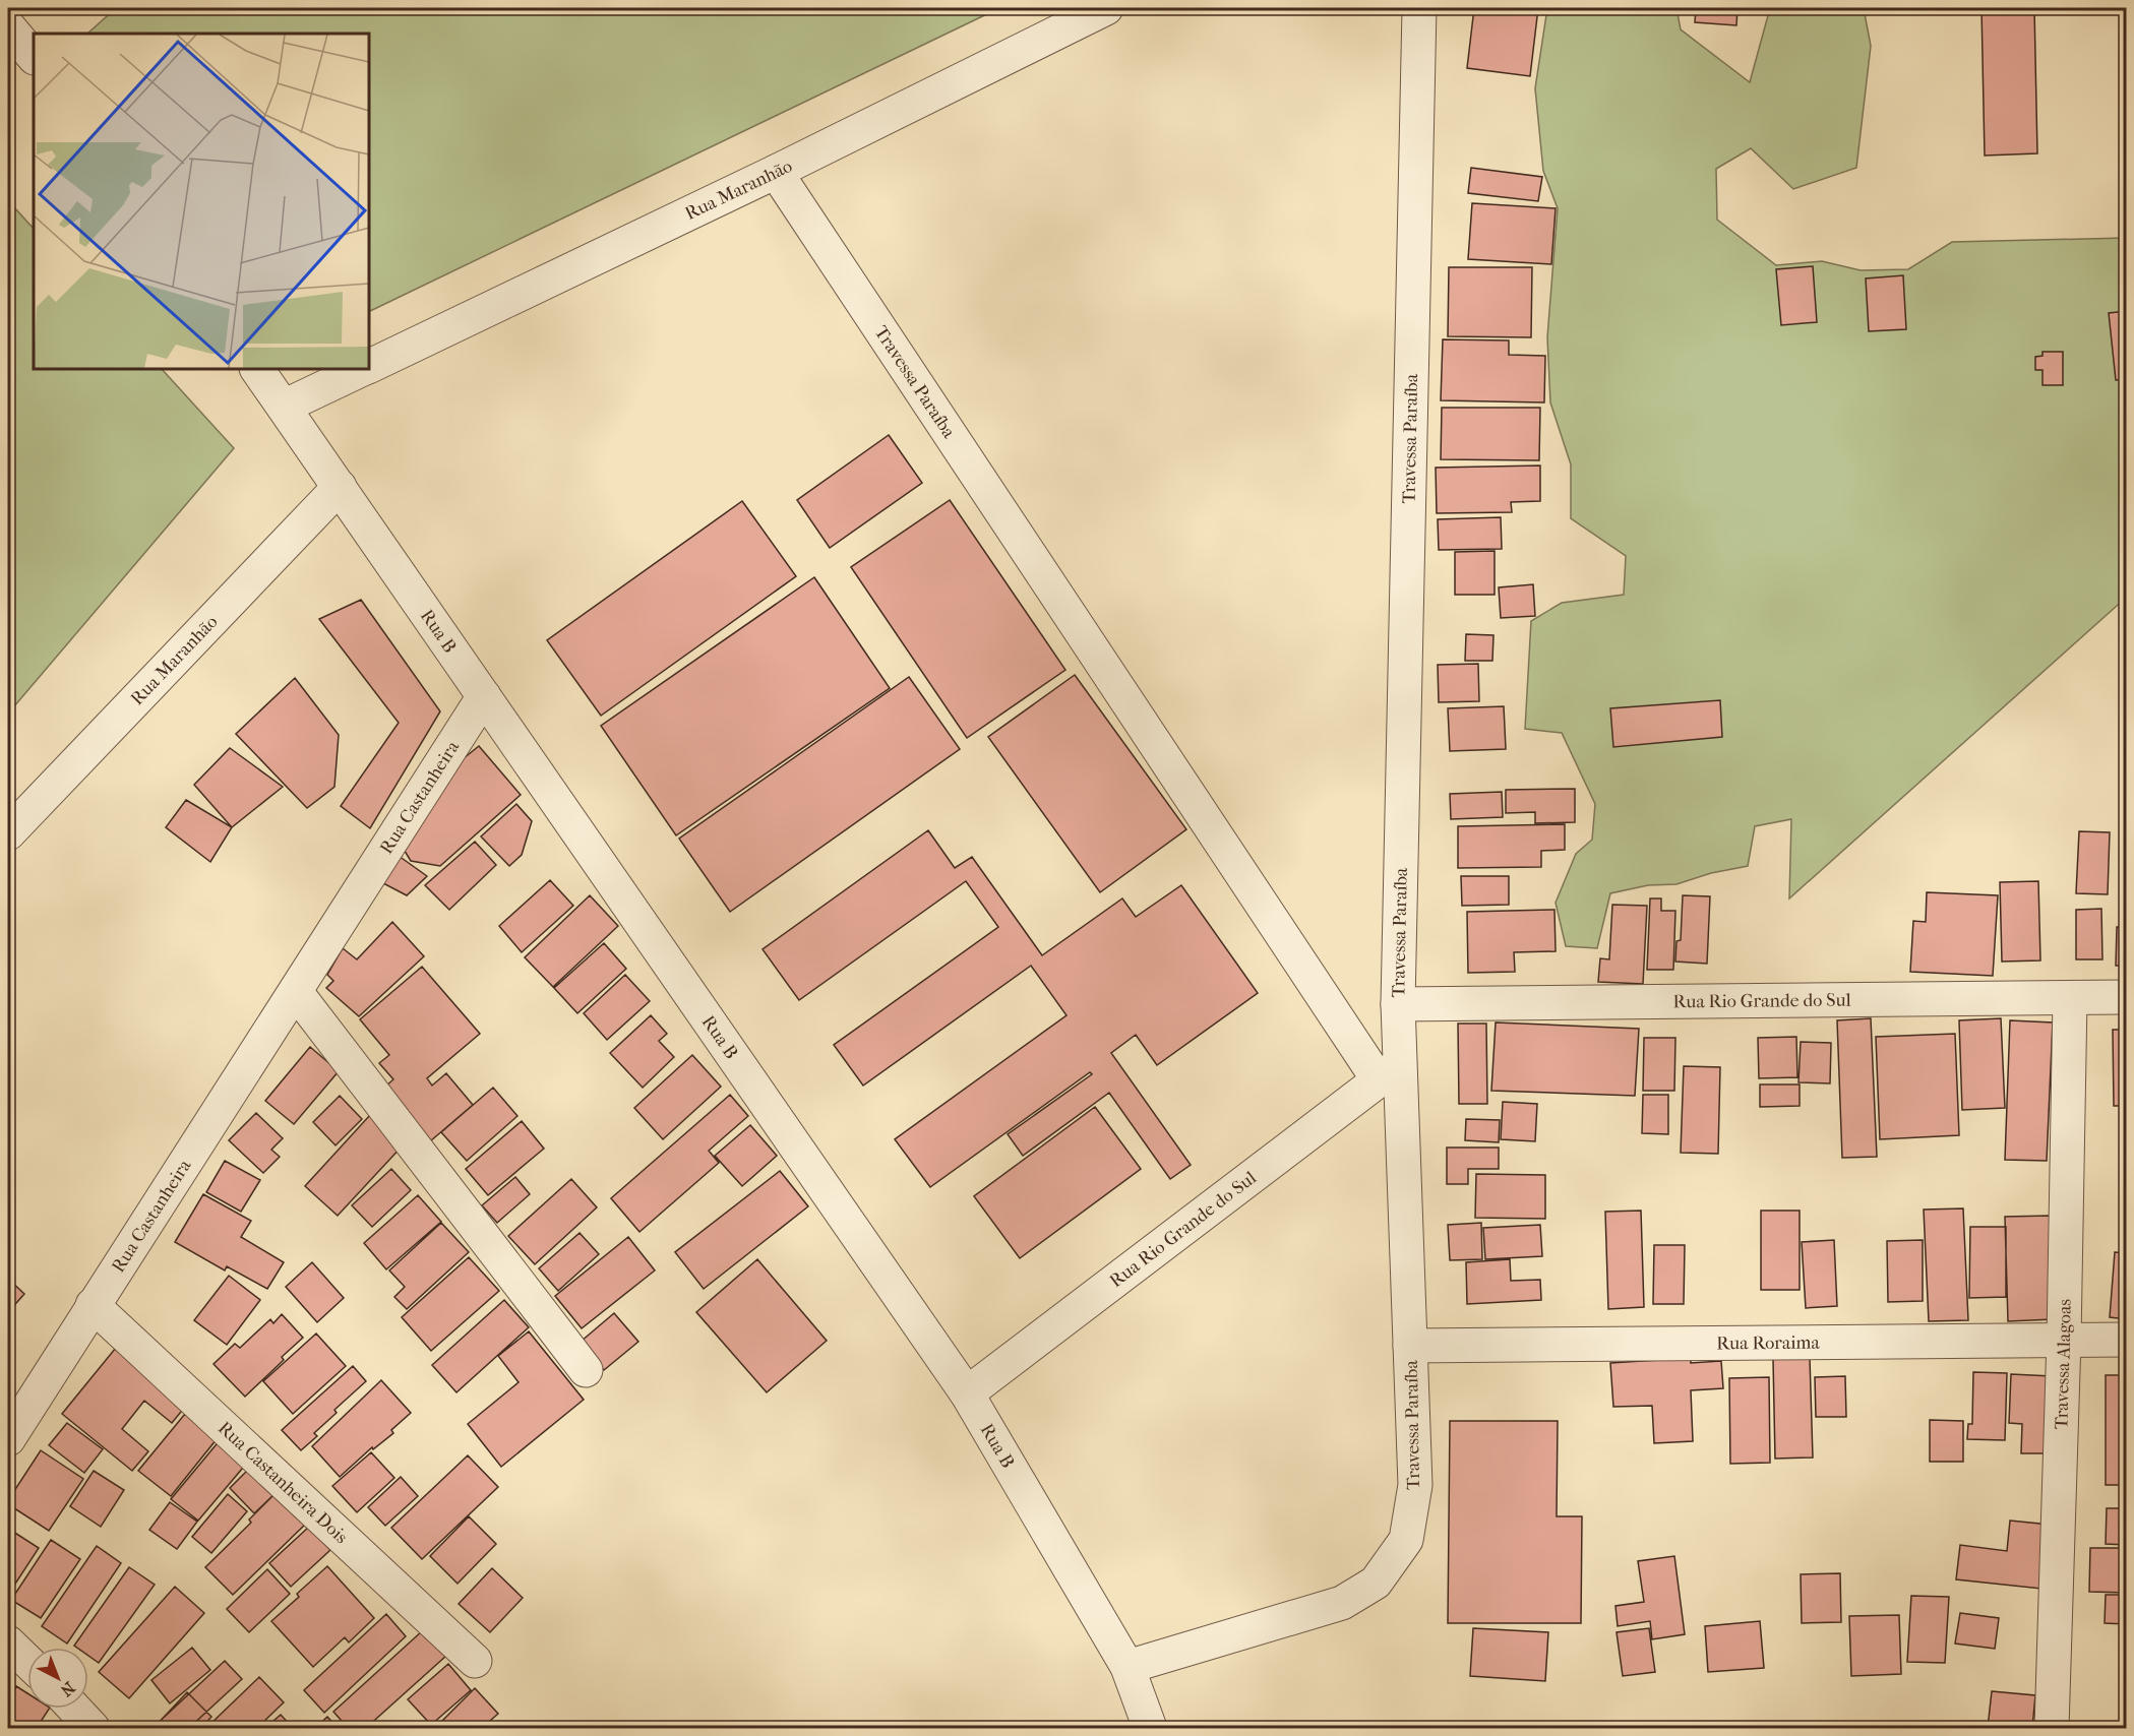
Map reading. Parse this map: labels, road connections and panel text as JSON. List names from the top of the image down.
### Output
{
  "streets": {
    "street": [
      "Rua Maranhão",
      "Travessa Paraíba",
      "Rua B",
      "Rua Castanheira",
      "Rua Rio Grande do Sul",
      "Rua Roraima",
      "Travessa Alagoas",
      "Rua Castanheira Dois"
    ]
  },
  "crossings": [
    ["Rua Maranhão", "Travessa Paraíba"],
    ["Rua Maranhão", "Rua B"],
    ["Travessa Paraíba", "Rua B"],
    ["Travessa Paraíba", "Rua Rio Grande do Sul"],
    ["Travessa Paraíba", "Rua Roraima"],
    ["Rua B", "Rua Castanheira"],
    ["Rua B", "Rua Rio Grande do Sul"],
    ["Rua Castanheira", "Rua Castanheira Dois"],
    ["Rua Rio Grande do Sul", "Travessa Alagoas"],
    ["Rua Roraima", "Travessa Alagoas"]
  ],
  "north": "bottom right"
}
